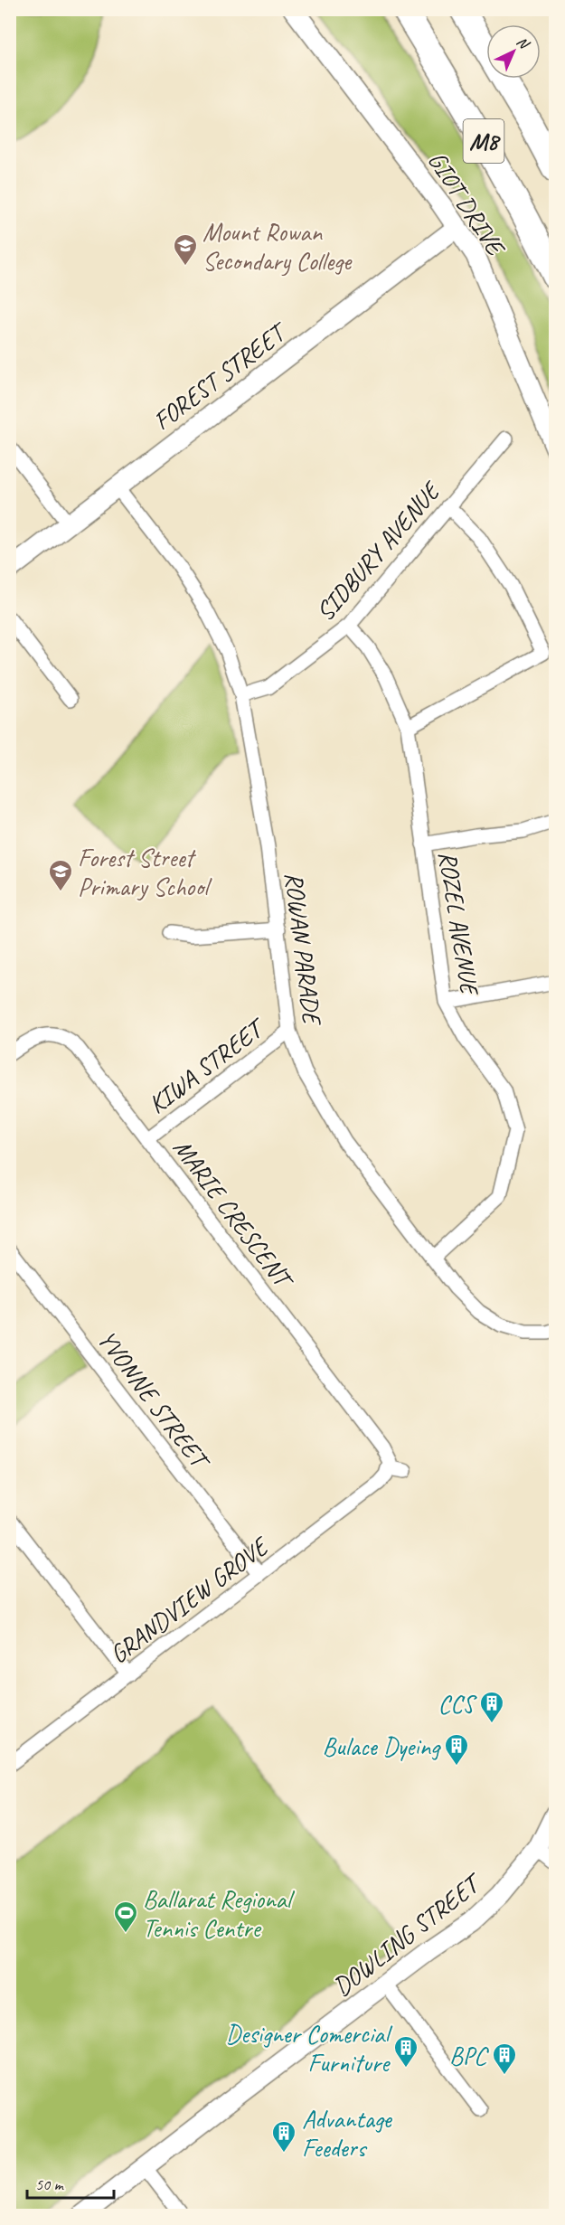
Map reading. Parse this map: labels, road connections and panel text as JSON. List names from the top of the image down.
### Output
{
  "streets": {
    "highway": ["M8"],
    "street": [
      "GIOT DRIVE",
      "FOREST STREET",
      "SIDBURY AVENUE",
      "ROZEL AVENUE",
      "ROWAN PARADE",
      "KIWA STREET",
      "MARIE CRESCENT",
      "YVONNE STREET",
      "GRANDVIEW GROVE",
      "DOWLING STREET"
    ]
  },
  "crossings": [
    ["GIOT DRIVE", "FOREST STREET"],
    ["FOREST STREET", "ROWAN PARADE"],
    ["SIDBURY AVENUE", "ROZEL AVENUE"],
    ["SIDBURY AVENUE", "ROWAN PARADE"],
    ["ROZEL AVENUE", "ROWAN PARADE"],
    ["ROWAN PARADE", "KIWA STREET"],
    ["KIWA STREET", "MARIE CRESCENT"],
    ["MARIE CRESCENT", "GRANDVIEW GROVE"],
    ["YVONNE STREET", "GRANDVIEW GROVE"]
  ],
  "places": {
    "school or university": ["Mount Rowan Secondary College", "Forest Street Primary School"],
    "building": [
      "CCS",
      "Bulace Dyeing",
      "Designer Comercial Furniture",
      "BPC",
      "Advantage Feeders"
    ],
    "sports": ["Ballarat Regional Tennis Centre"]
  },
  "scale_bar": "50 m",
  "north": "top right"
}
